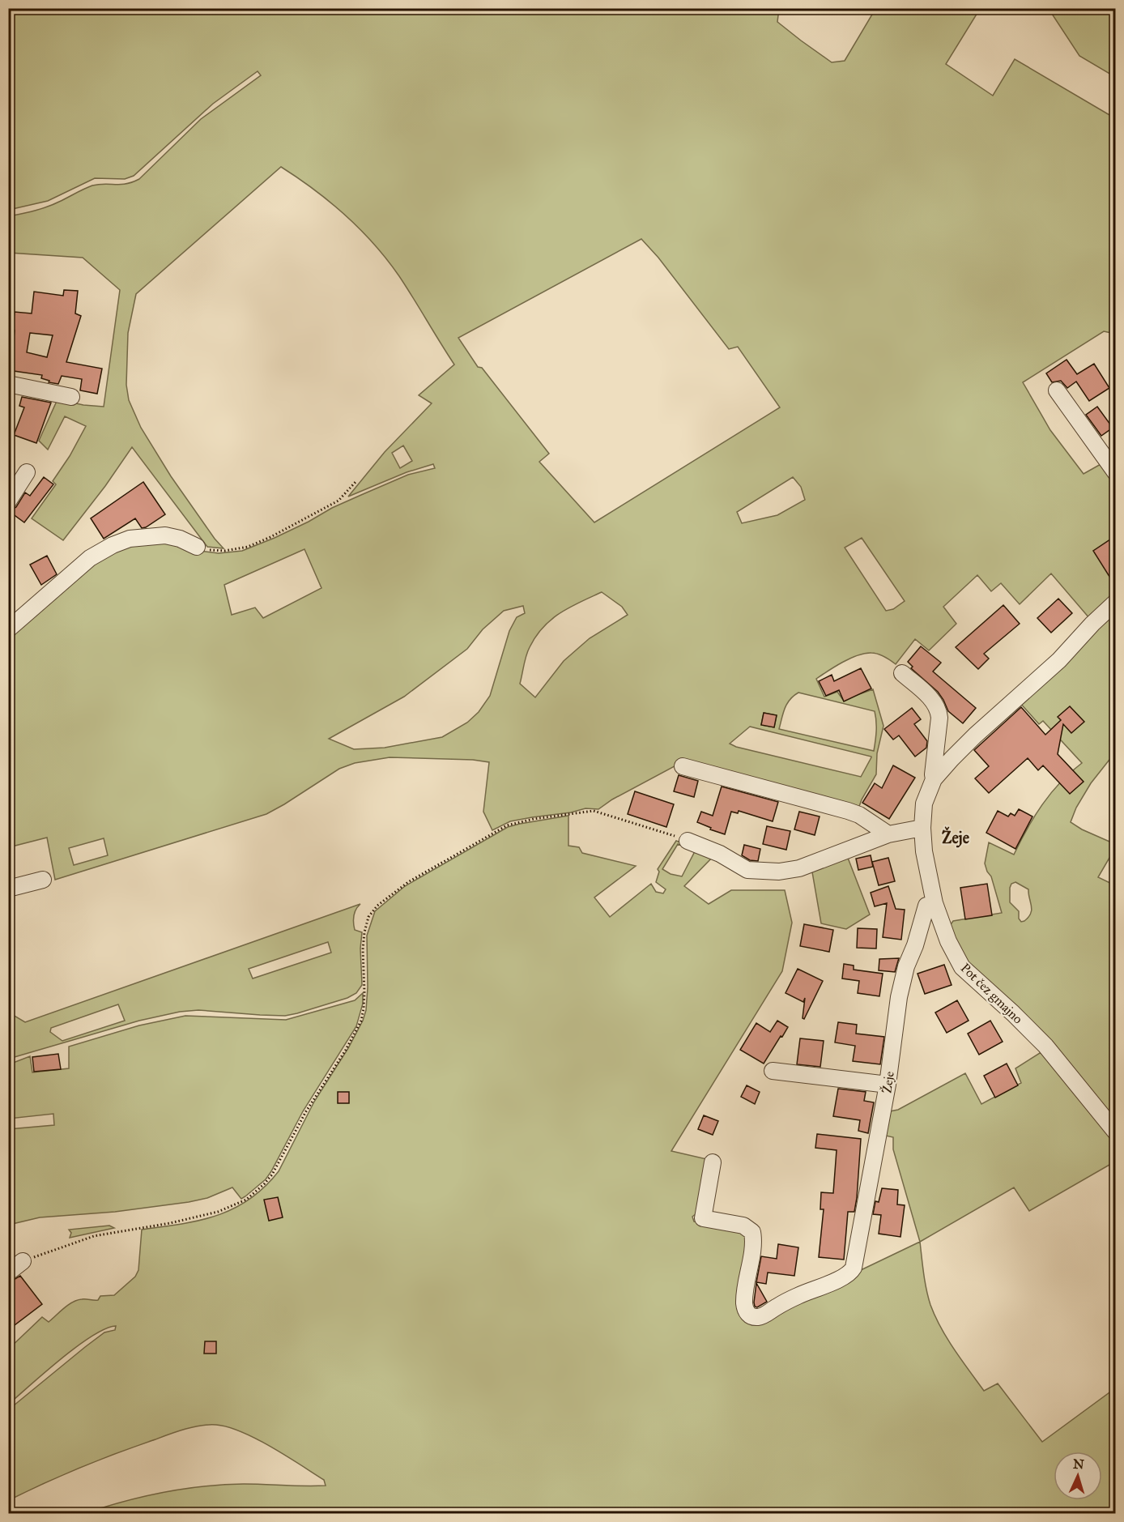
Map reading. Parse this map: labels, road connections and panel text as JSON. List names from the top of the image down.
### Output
{
  "streets": {
    "street": ["Pot čez gmajno", "Žeje"]
  },
  "crossings": [
    ["Pot čez gmajno", "Žeje"]
  ],
  "districts": ["Žeje"],
  "north": "top"
}
